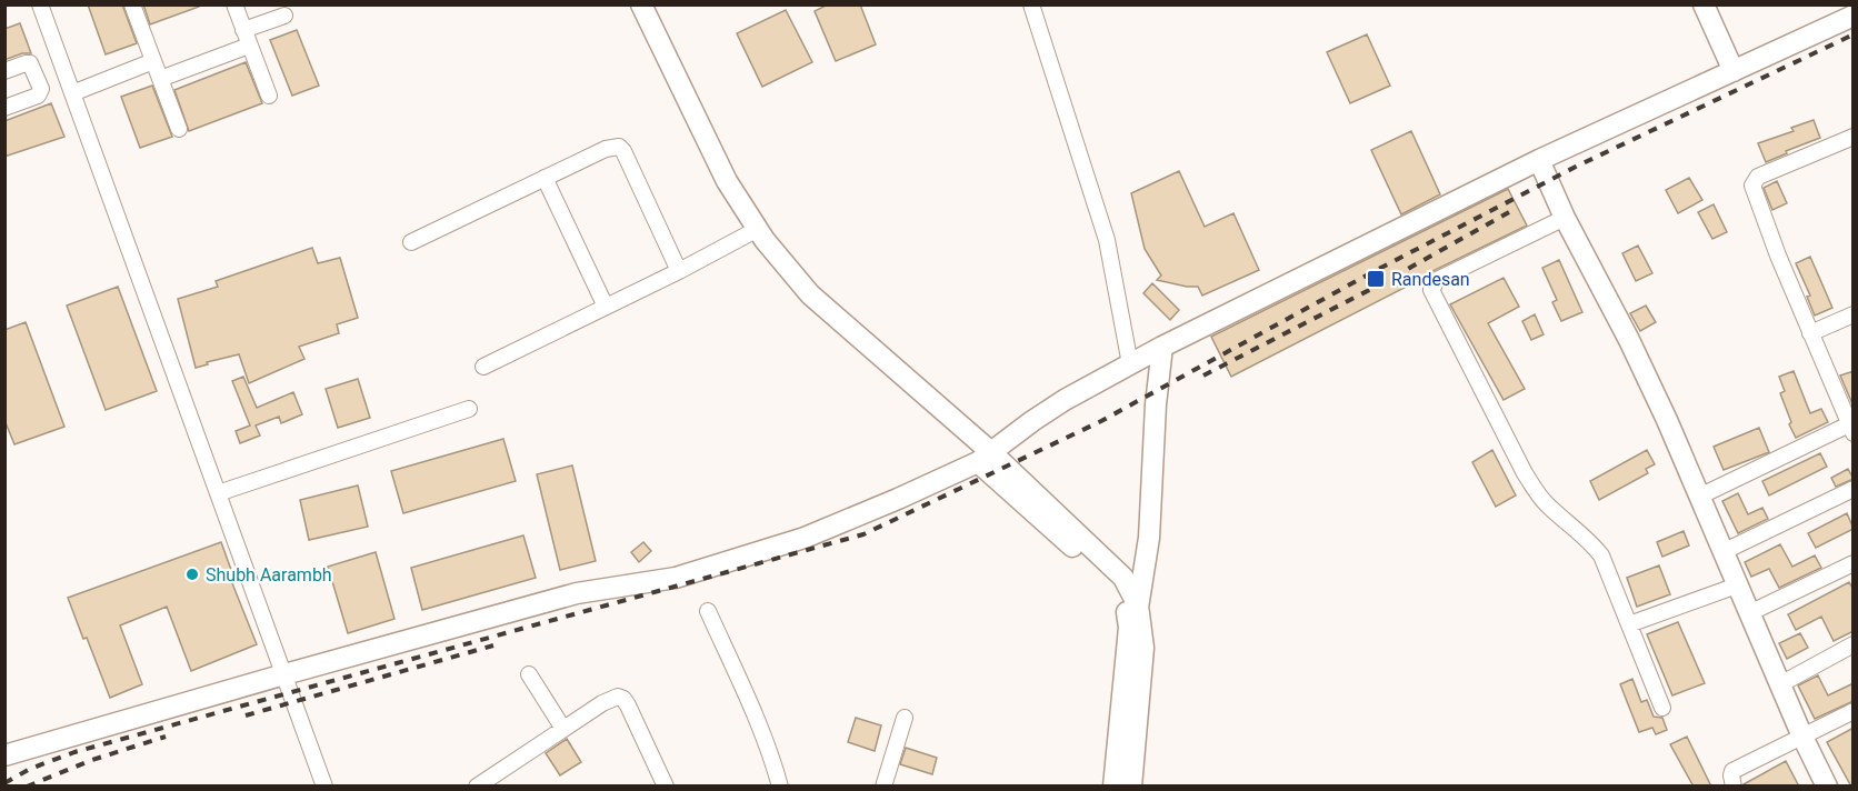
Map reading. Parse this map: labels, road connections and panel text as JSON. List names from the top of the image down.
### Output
{
  "places": {
    "transit": ["Randesan"],
    "other": ["Shubh Aarambh"]
  }
}
